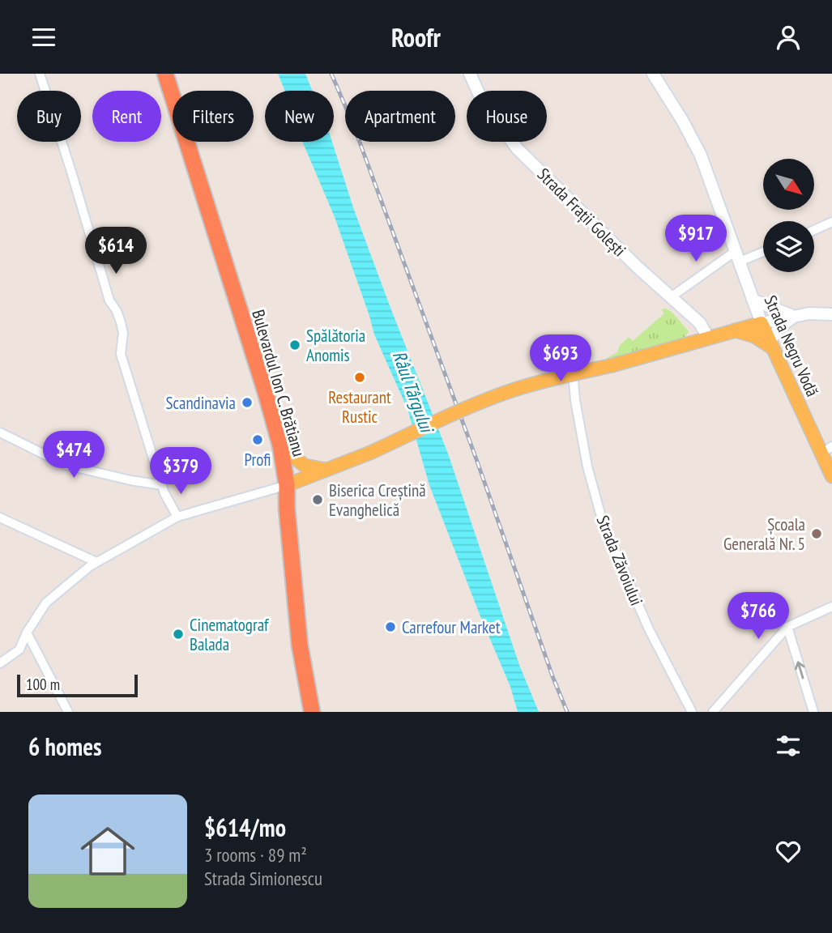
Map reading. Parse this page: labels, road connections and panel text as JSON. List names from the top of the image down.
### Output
{
  "streets": {
    "highway": ["Bulevardul Ion C. Brătianu"],
    "main road": ["Strada Frații Golești", "Strada Negru Vodă"],
    "street": ["Strada Zăvoiului"]
  },
  "water": ["Râul Târgului"],
  "places": [
    "Spălătoria Anomis",
    "Restaurant Rustic",
    "Scandinavia",
    "Profi",
    "Biserica Creștină Evanghelică",
    "Școala Generală Nr. 5",
    "Carrefour Market",
    "Cinematograf Balada"
  ],
  "scale_bar": "100 m",
  "north": "bottom right",
  "page": {
    "header": "Roofr",
    "chip": [
      "Buy",
      "Rent",
      "Filters",
      "New",
      "Apartment",
      "House"
    ],
    "price": [
      "$917",
      "$614",
      "$693",
      "$474",
      "$379",
      "$766"
    ],
    "scale": "100 m",
    "heading": "6 homes",
    "list": [
      {
        "name": "$614/mo",
        "note": "3 rooms · 89 m² · Strada Simionescu"
      }
    ]
  }
}
